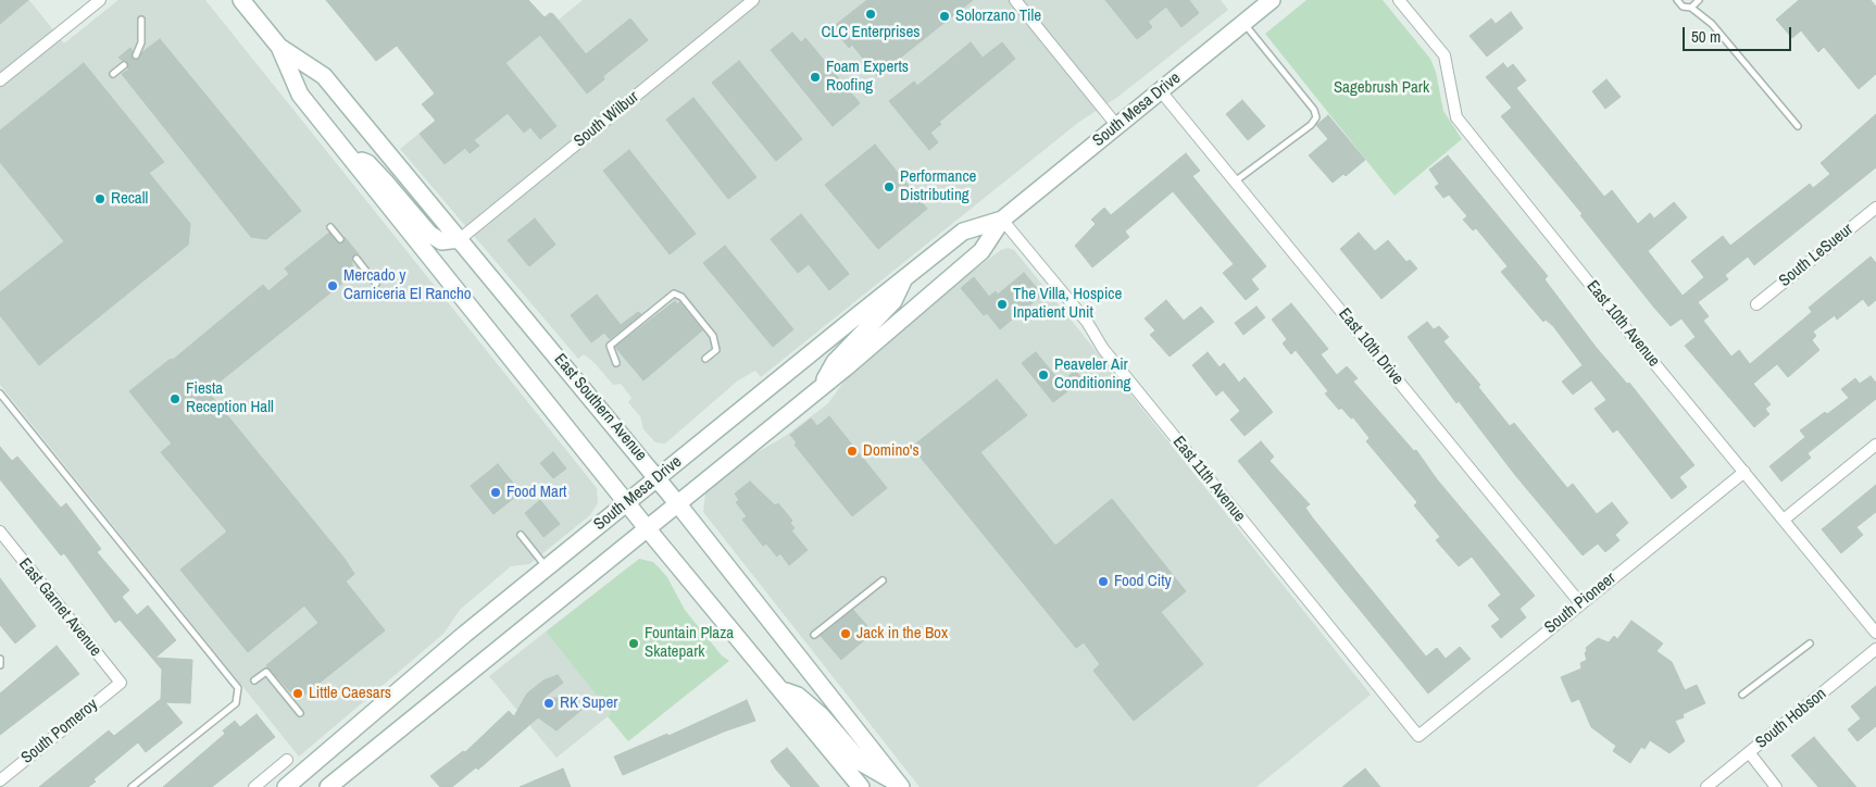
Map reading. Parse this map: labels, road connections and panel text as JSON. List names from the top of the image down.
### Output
{
  "streets": {
    "main road": ["South Mesa Drive", "East Southern Avenue"],
    "street": [
      "South Wilbur",
      "South LeSueur",
      "East 10th Avenue",
      "East 10th Drive",
      "East 11th Avenue",
      "South Pioneer",
      "East Garnet Avenue",
      "South Hobson",
      "South Pomeroy"
    ]
  },
  "crossings": [
    ["South Mesa Drive", "East 10th Drive"],
    ["South Mesa Drive", "East Southern Avenue"],
    ["South Mesa Drive", "East 11th Avenue"],
    ["South Wilbur", "East Southern Avenue"],
    ["East 10th Avenue", "South Pioneer"],
    ["East 10th Drive", "South Pioneer"],
    ["East 11th Avenue", "South Pioneer"],
    ["East Garnet Avenue", "South Pomeroy"]
  ],
  "parks": ["Sagebrush Park"],
  "places": [
    "CLC Enterprises",
    "Solorzano Tile",
    "Foam Experts Roofing",
    "Performance Distributing",
    "Recall",
    "Mercado y Carniceria El Rancho",
    "The Villa, Hospice Inpatient Unit",
    "Peaveler Air Conditioning",
    "Fiesta Reception Hall",
    "Domino's",
    "Food Mart",
    "Food City",
    "Jack in the Box",
    "Fountain Plaza Skatepark",
    "Little Caesars",
    "RK Super"
  ],
  "scale_bar": "50 m"
}
